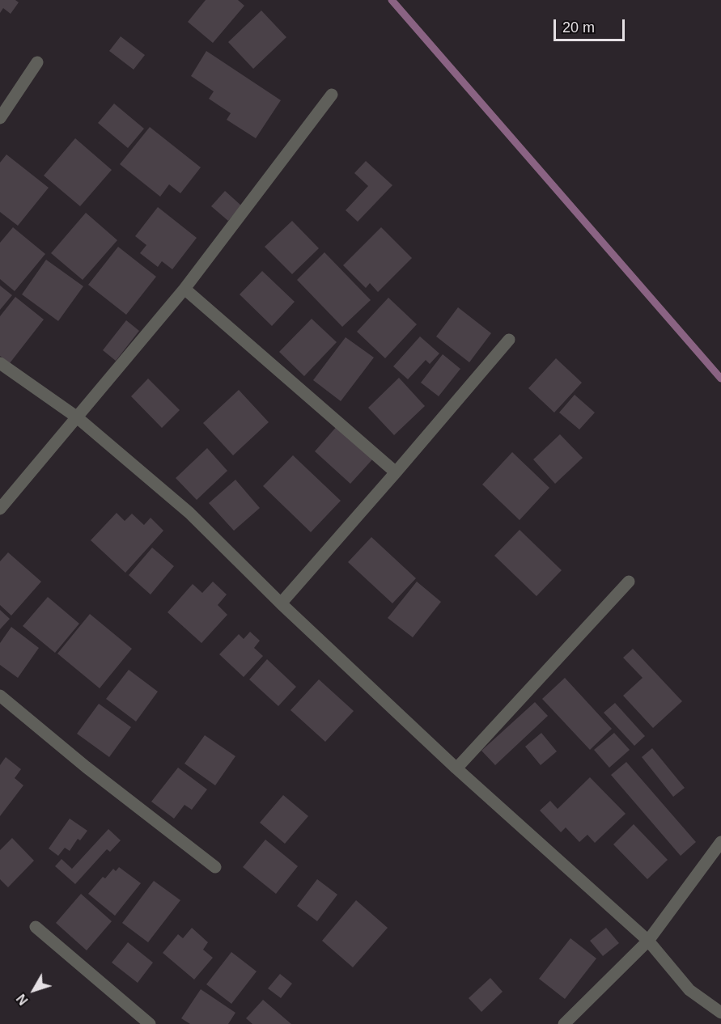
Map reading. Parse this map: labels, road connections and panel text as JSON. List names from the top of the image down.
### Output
{
  "scale_bar": "20 m",
  "north": "bottom left"
}
